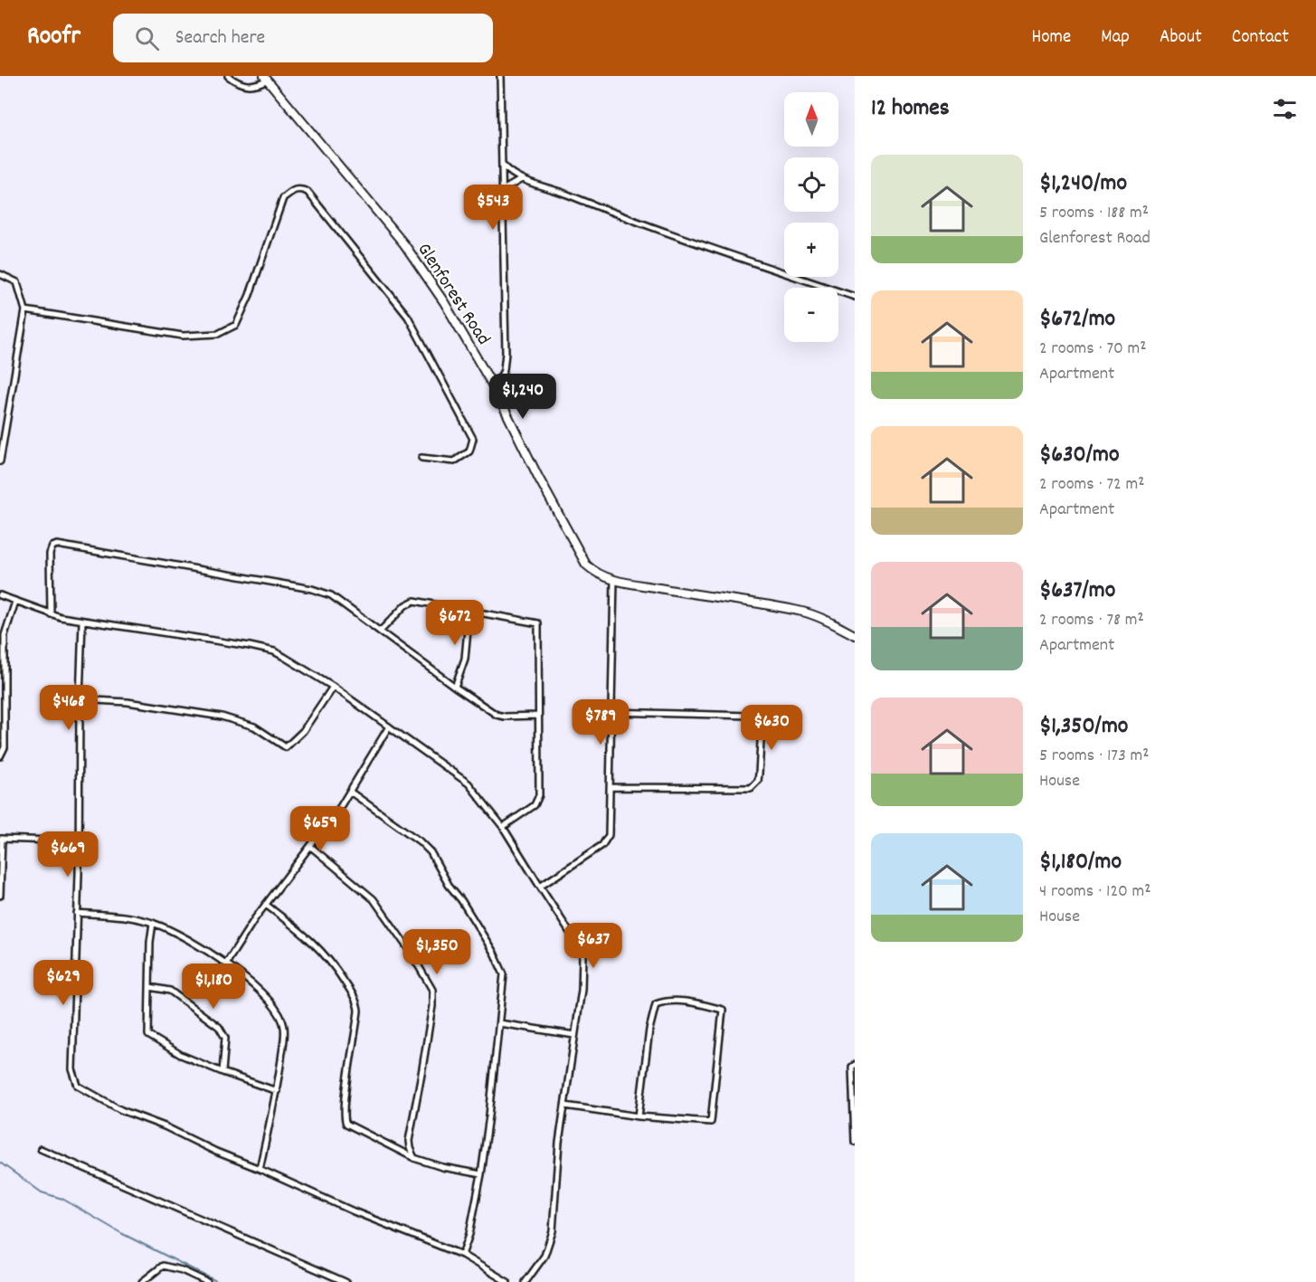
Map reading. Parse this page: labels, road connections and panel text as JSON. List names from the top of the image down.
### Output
{
  "streets": {
    "street": ["Glenforest Road"]
  },
  "north": "top",
  "page": {
    "header": "Roofr",
    "search": "Search here",
    "nav": [
      "Home",
      "Map",
      "About",
      "Contact"
    ],
    "heading": "12 homes",
    "map_buttons": ["+", "−"],
    "list": [
      {
        "name": "$1,240/mo",
        "note": "5 rooms · 188 m² · Glenforest Road"
      },
      {
        "name": "$672/mo",
        "note": "2 rooms · 70 m² · Apartment"
      },
      {
        "name": "$630/mo",
        "note": "2 rooms · 72 m² · Apartment"
      },
      {
        "name": "$637/mo",
        "note": "2 rooms · 78 m² · Apartment"
      },
      {
        "name": "$1,350/mo",
        "note": "5 rooms · 173 m² · House"
      },
      {
        "name": "$1,180/mo",
        "note": "4 rooms · 120 m² · House"
      }
    ],
    "price": [
      "$543",
      "$1,240",
      "$672",
      "$468",
      "$789",
      "$630",
      "$659",
      "$669",
      "$637",
      "$1,350",
      "$629",
      "$1,180"
    ]
  }
}
